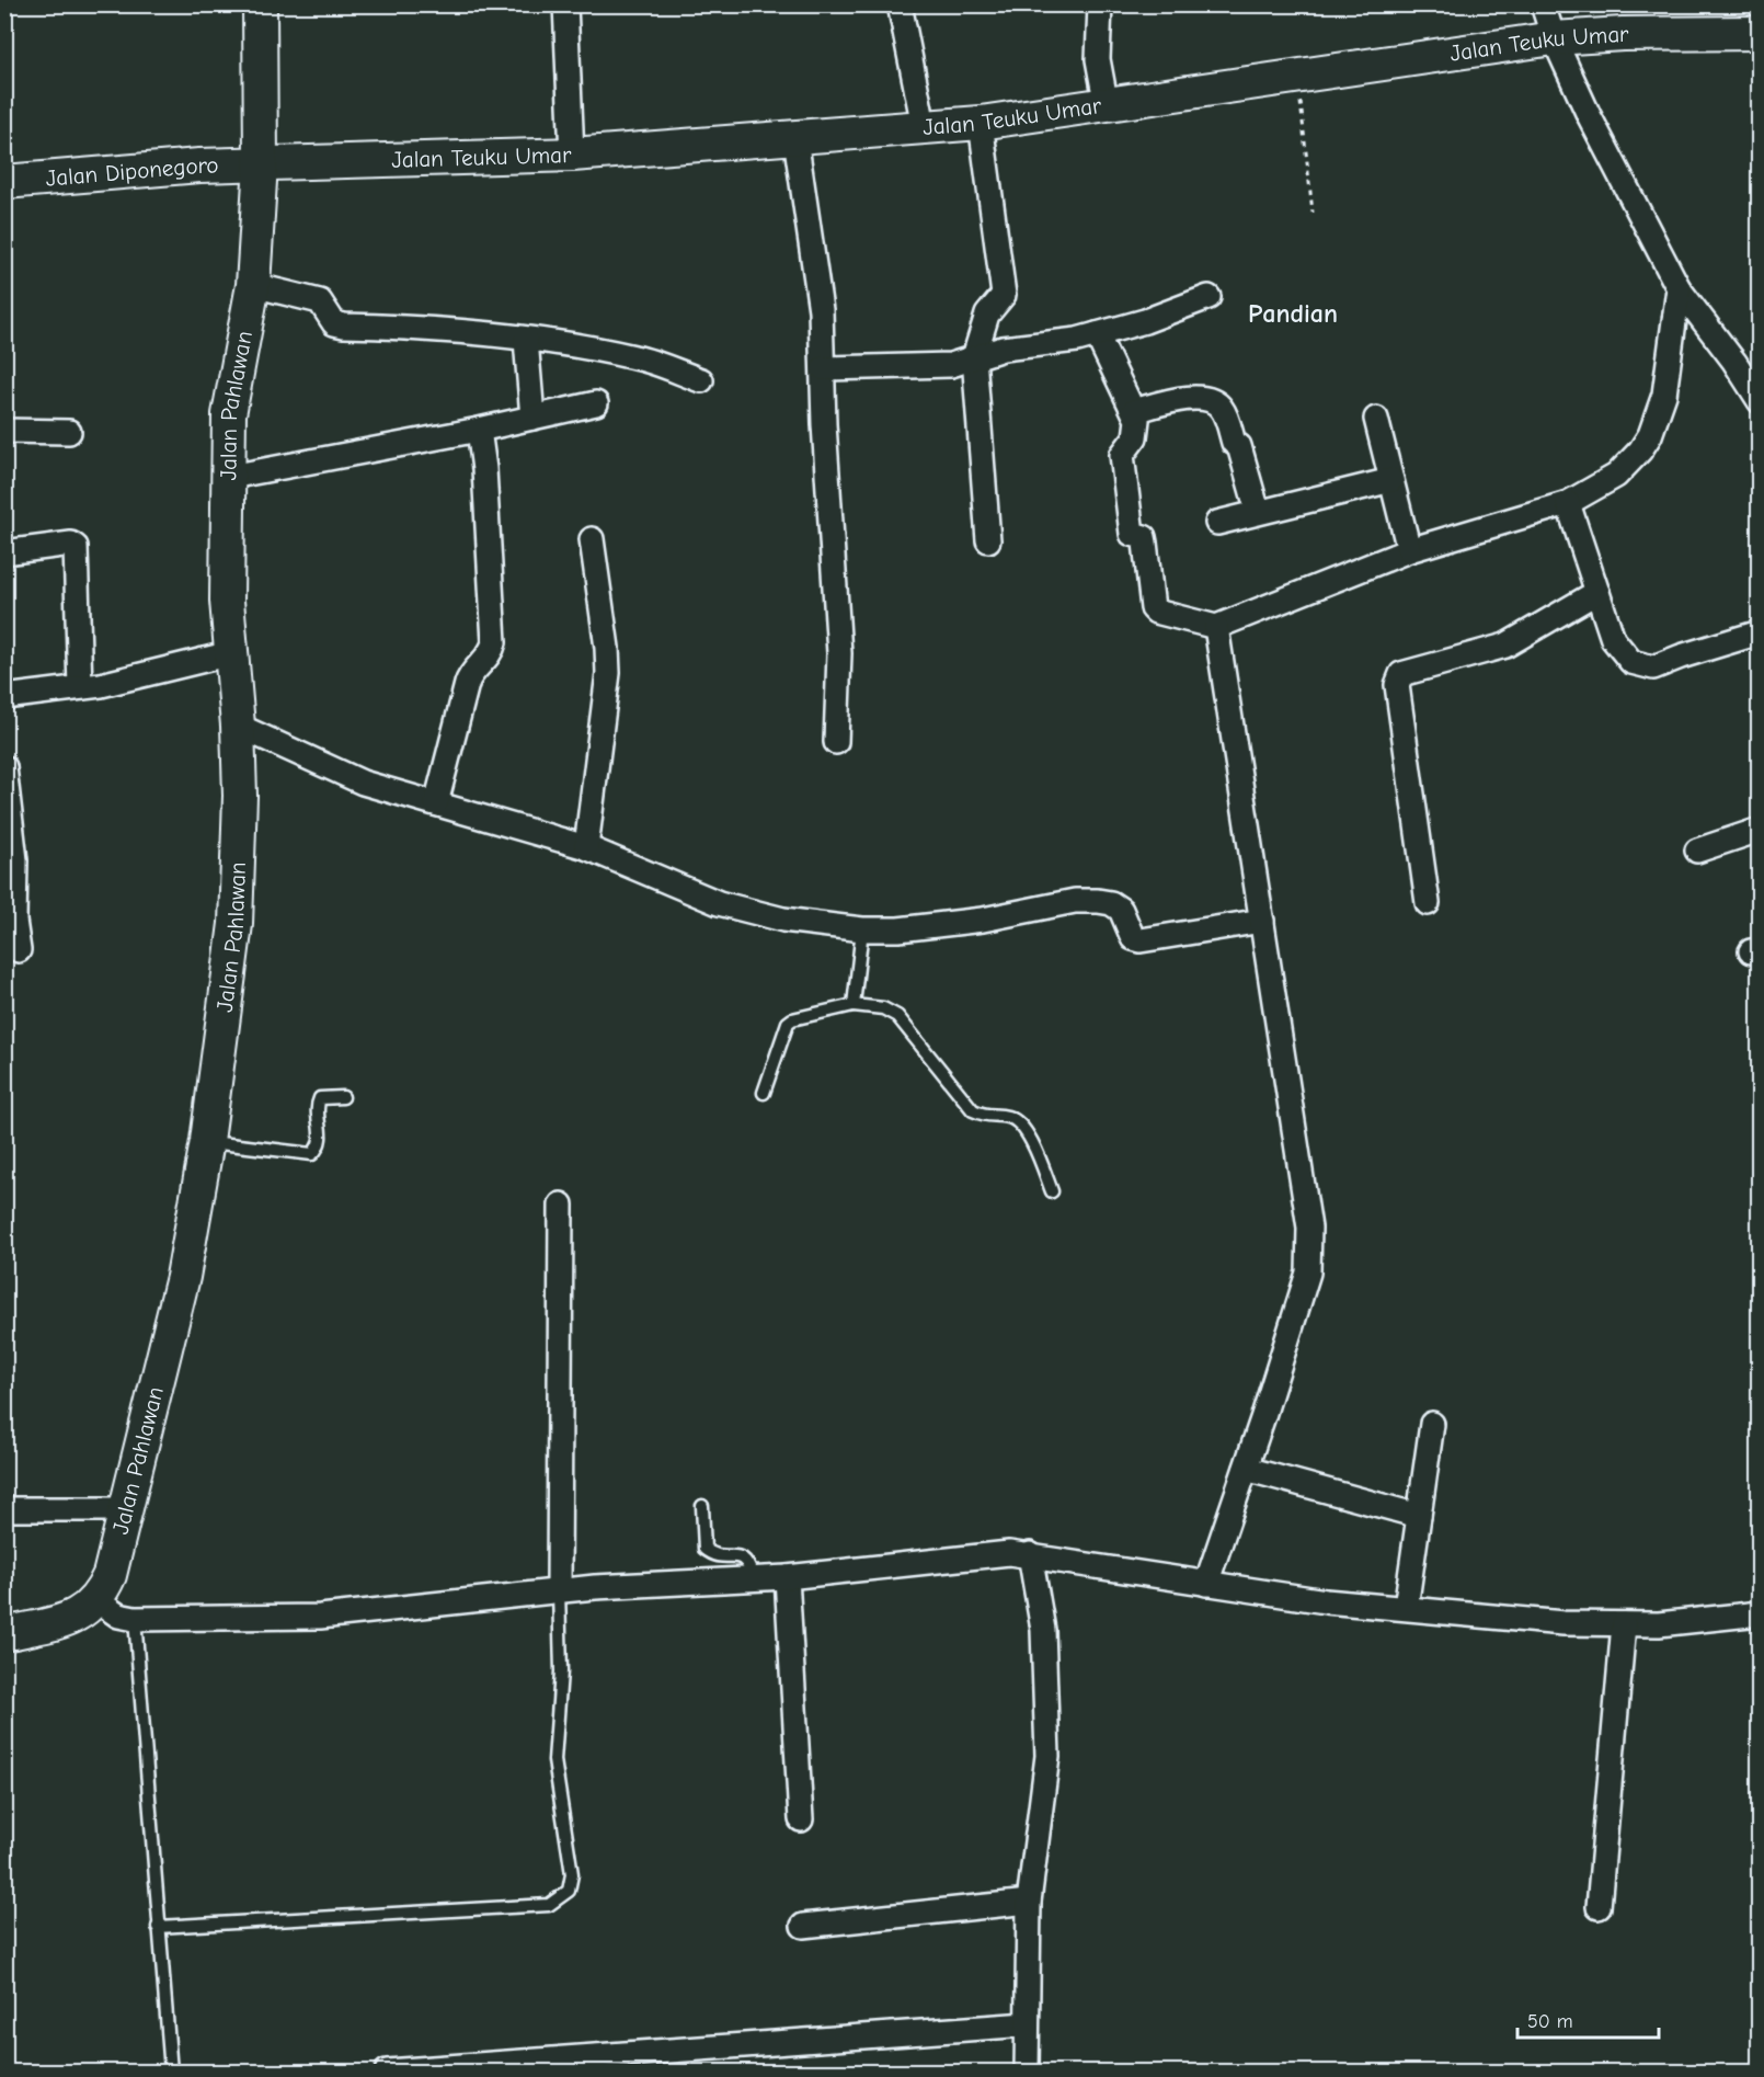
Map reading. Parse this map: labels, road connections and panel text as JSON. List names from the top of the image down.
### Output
{
  "streets": {
    "main road": ["Jalan Teuku Umar", "Jalan Diponegoro", "Jalan Pahlawan"]
  },
  "crossings": [
    ["Jalan Teuku Umar", "Jalan Diponegoro"],
    ["Jalan Teuku Umar", "Jalan Pahlawan"],
    ["Jalan Diponegoro", "Jalan Pahlawan"]
  ],
  "districts": ["Pandian"],
  "scale_bar": "50 m"
}
